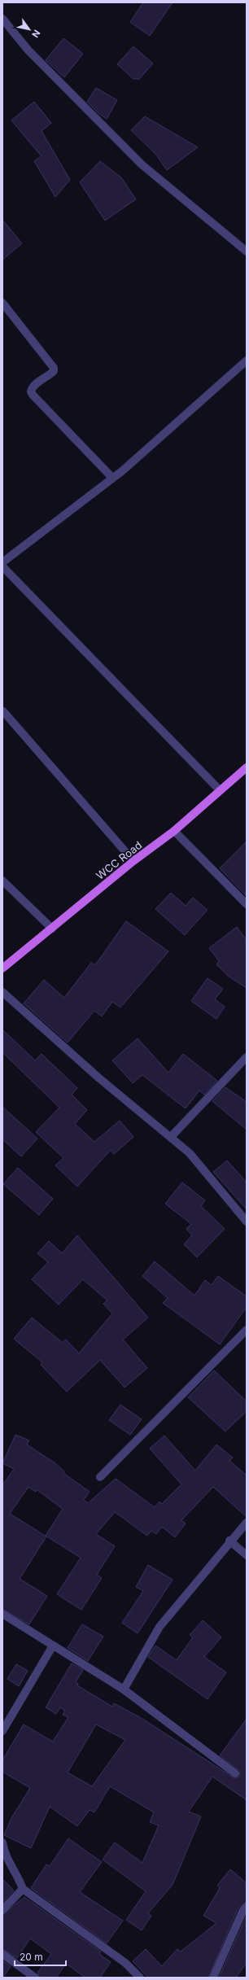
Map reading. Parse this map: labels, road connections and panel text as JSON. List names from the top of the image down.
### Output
{
  "streets": {
    "main road": ["WCC Road"]
  },
  "scale_bar": "20 m",
  "north": "bottom right"
}
